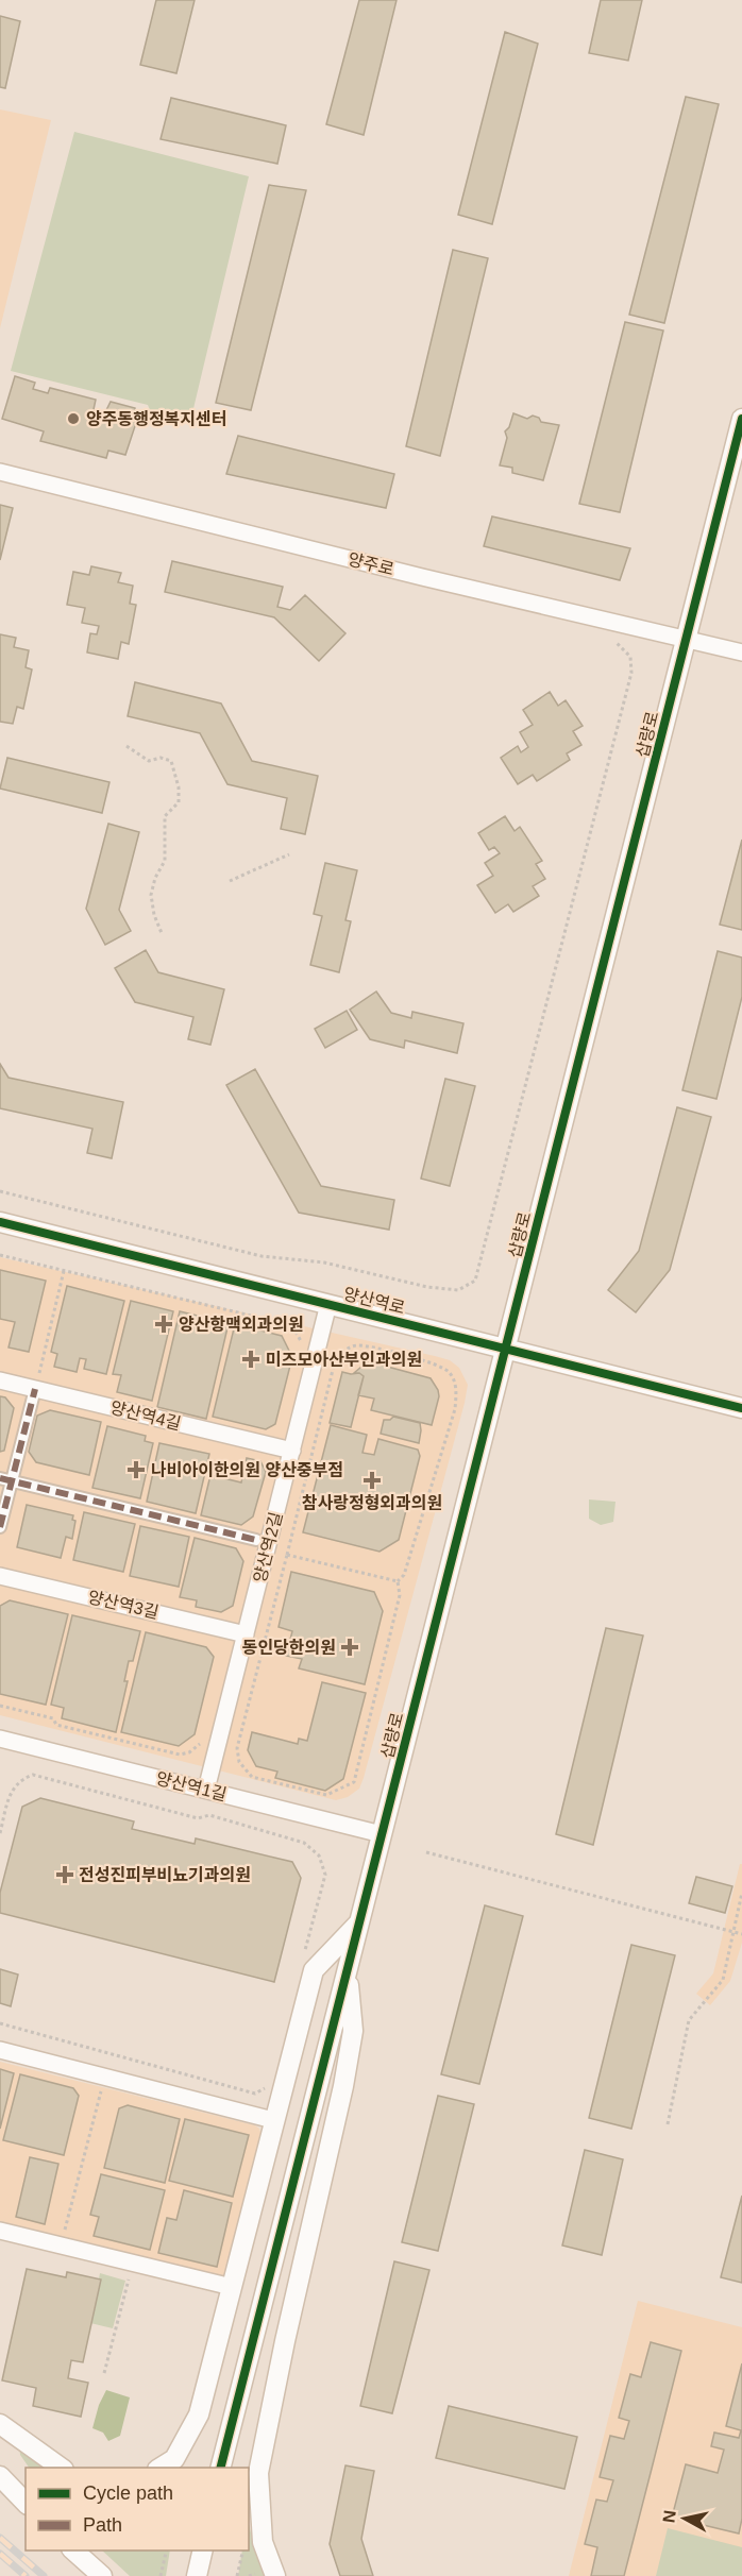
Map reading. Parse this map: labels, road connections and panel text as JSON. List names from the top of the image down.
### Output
{
  "streets": {
    "street": [
      "양주로",
      "삽량로",
      "양산역로",
      "양산역4길",
      "양산역2길",
      "양산역3길",
      "양산역1길"
    ]
  },
  "crossings": [
    ["양주로", "삽량로"],
    ["삽량로", "양산역로"],
    ["삽량로", "양산역1길"],
    ["양산역로", "양산역2길"],
    ["양산역4길", "양산역2길"],
    ["양산역2길", "양산역3길"],
    ["양산역2길", "양산역1길"]
  ],
  "places": {
    "other": ["양주동행정복지센터"],
    "health": [
      "양산항맥외과의원",
      "미즈모아산부인과의원",
      "나비아이한의원 양산중부점",
      "참사랑정형외과의원",
      "동인당한의원",
      "전성진피부비뇨기과의원"
    ]
  },
  "legend": ["Cycle path", "Path"],
  "north": "left"
}
